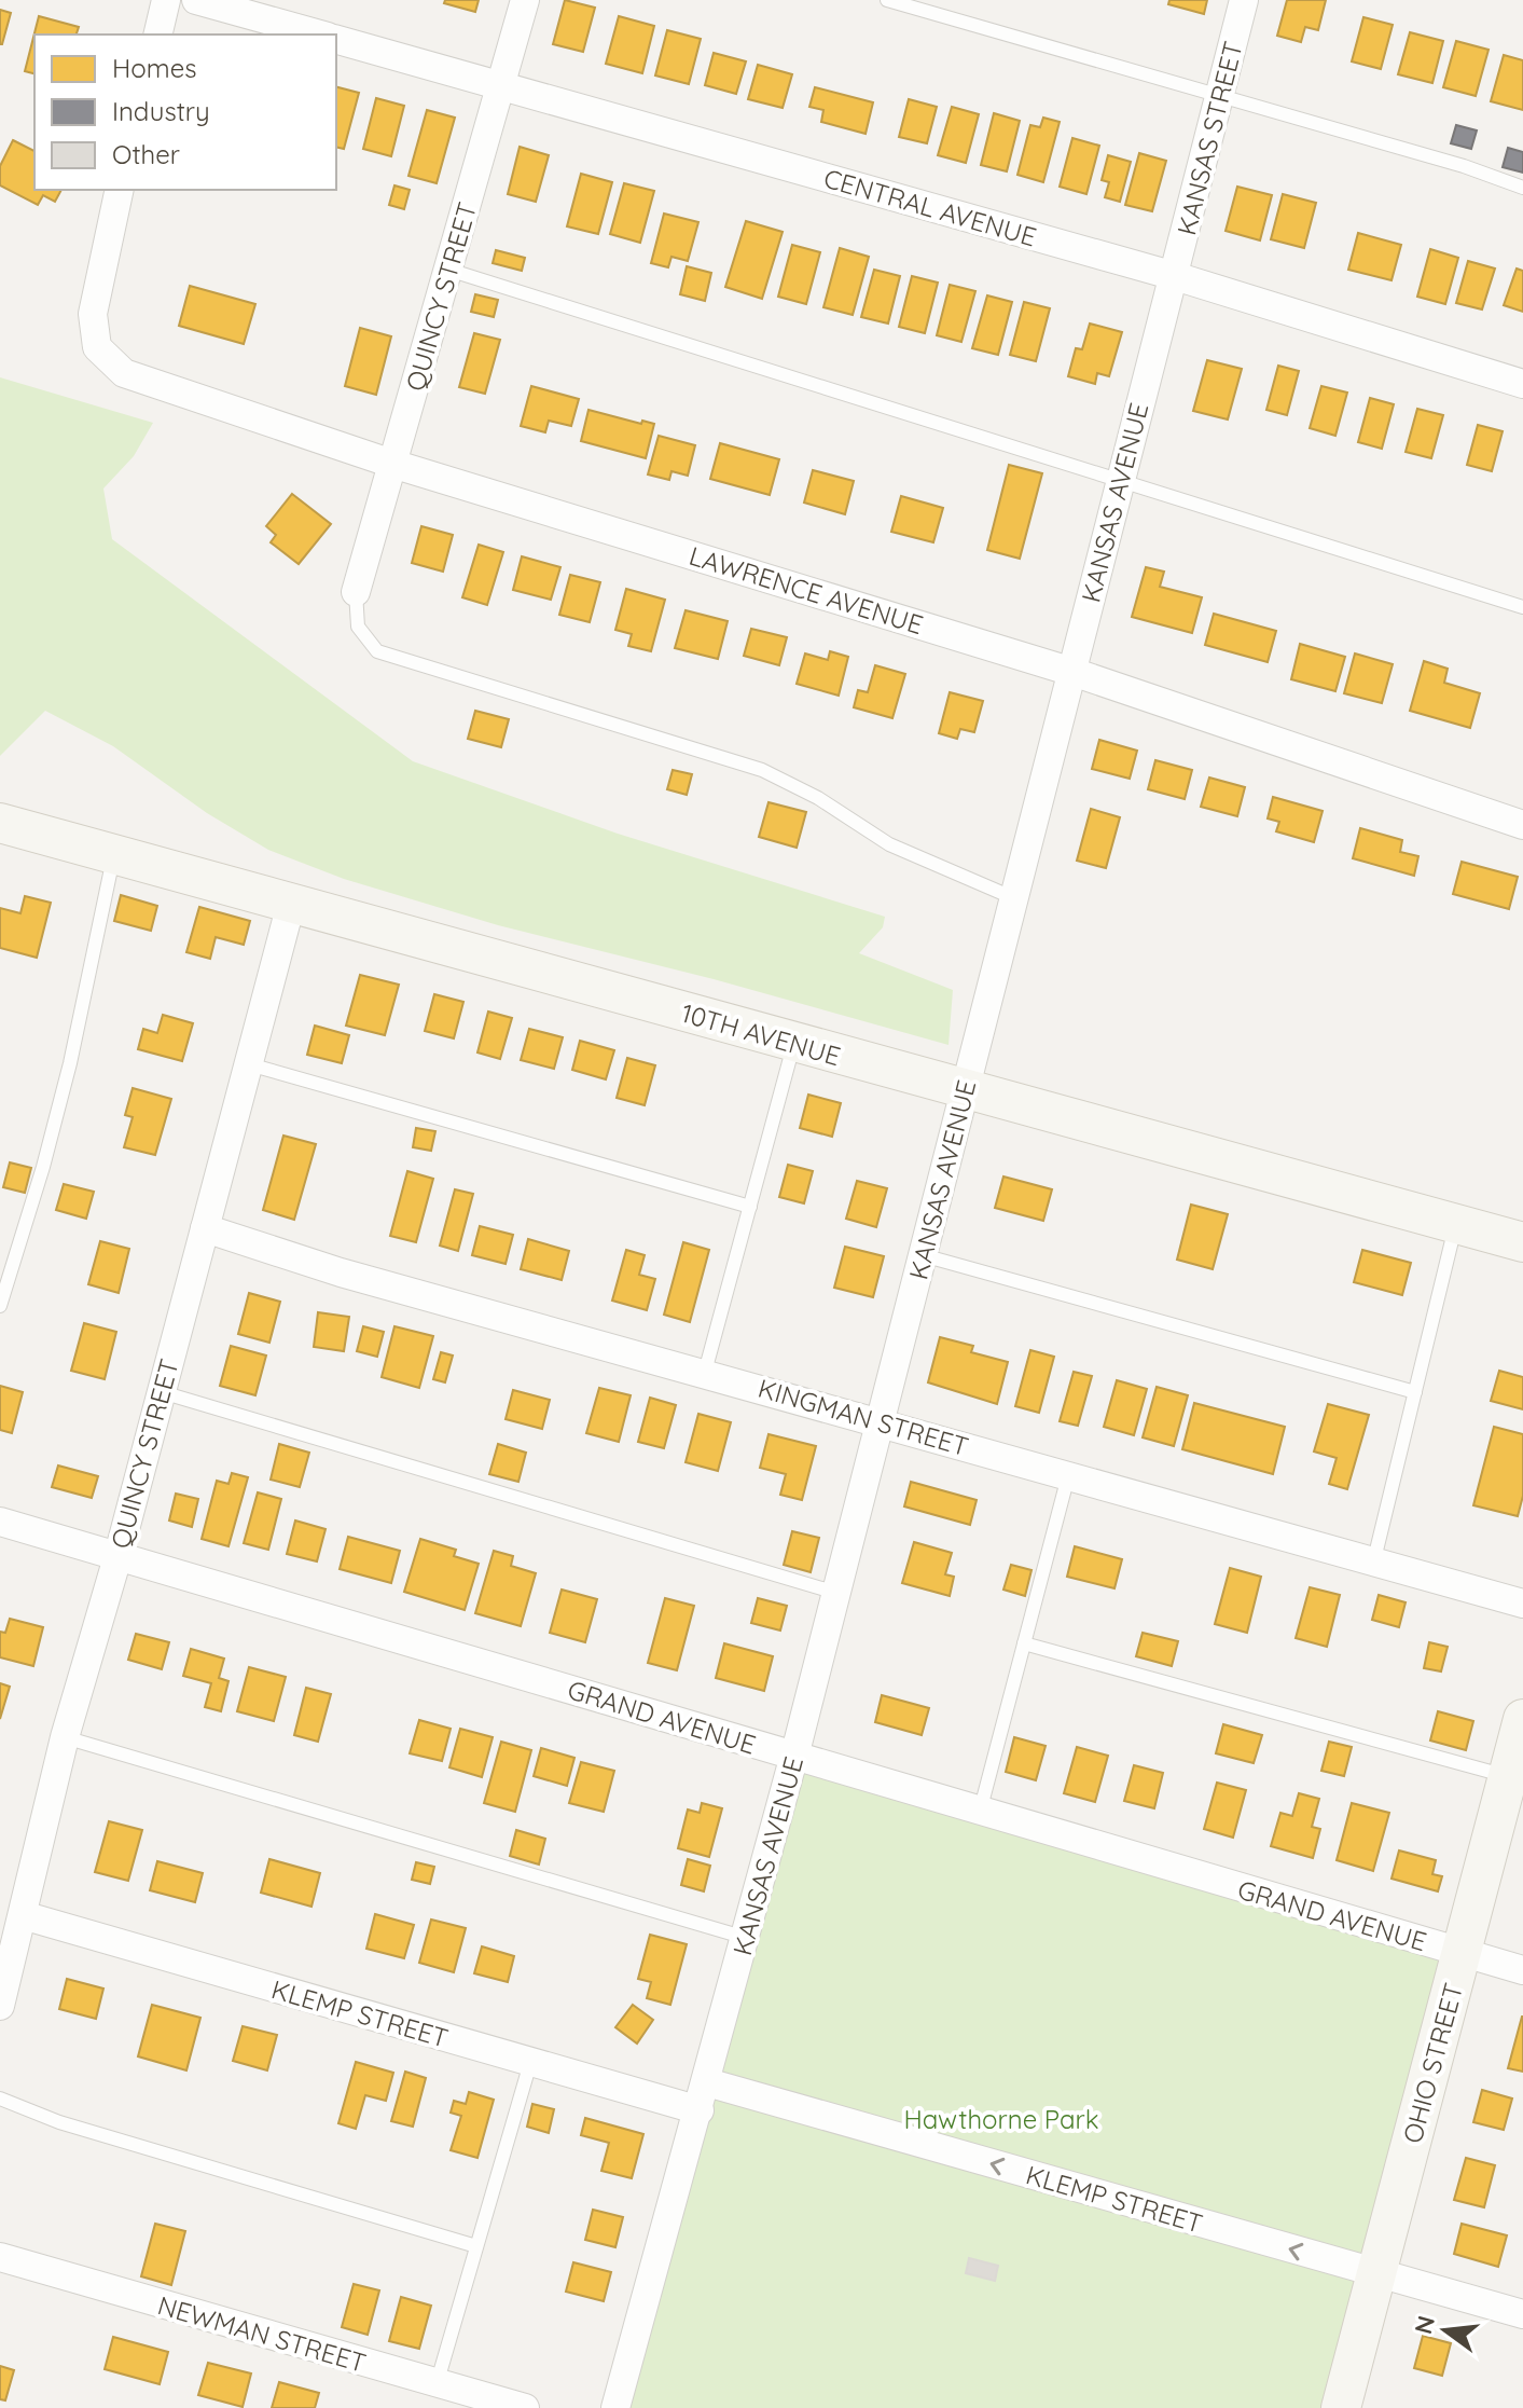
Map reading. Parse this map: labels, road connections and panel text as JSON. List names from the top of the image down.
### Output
{
  "streets": {
    "street": [
      "KANSAS STREET",
      "CENTRAL AVENUE",
      "QUINCY STREET",
      "KANSAS AVENUE",
      "LAWRENCE AVENUE",
      "10TH AVENUE",
      "KINGMAN STREET",
      "GRAND AVENUE",
      "KLEMP STREET",
      "OHIO STREET",
      "NEWMAN STREET"
    ]
  },
  "crossings": [
    ["KANSAS STREET", "CENTRAL AVENUE"],
    ["KANSAS STREET", "KANSAS AVENUE"],
    ["CENTRAL AVENUE", "QUINCY STREET"],
    ["CENTRAL AVENUE", "KANSAS AVENUE"],
    ["QUINCY STREET", "LAWRENCE AVENUE"],
    ["QUINCY STREET", "10TH AVENUE"],
    ["QUINCY STREET", "KINGMAN STREET"],
    ["QUINCY STREET", "GRAND AVENUE"],
    ["QUINCY STREET", "KLEMP STREET"],
    ["KANSAS AVENUE", "LAWRENCE AVENUE"],
    ["KANSAS AVENUE", "10TH AVENUE"],
    ["KANSAS AVENUE", "KINGMAN STREET"],
    ["KANSAS AVENUE", "GRAND AVENUE"],
    ["KANSAS AVENUE", "KLEMP STREET"],
    ["GRAND AVENUE", "OHIO STREET"],
    ["KLEMP STREET", "OHIO STREET"]
  ],
  "one_way": ["KLEMP STREET"],
  "parks": ["Hawthorne Park"],
  "legend": ["Homes", "Industry", "Other"],
  "north": "left"
}
